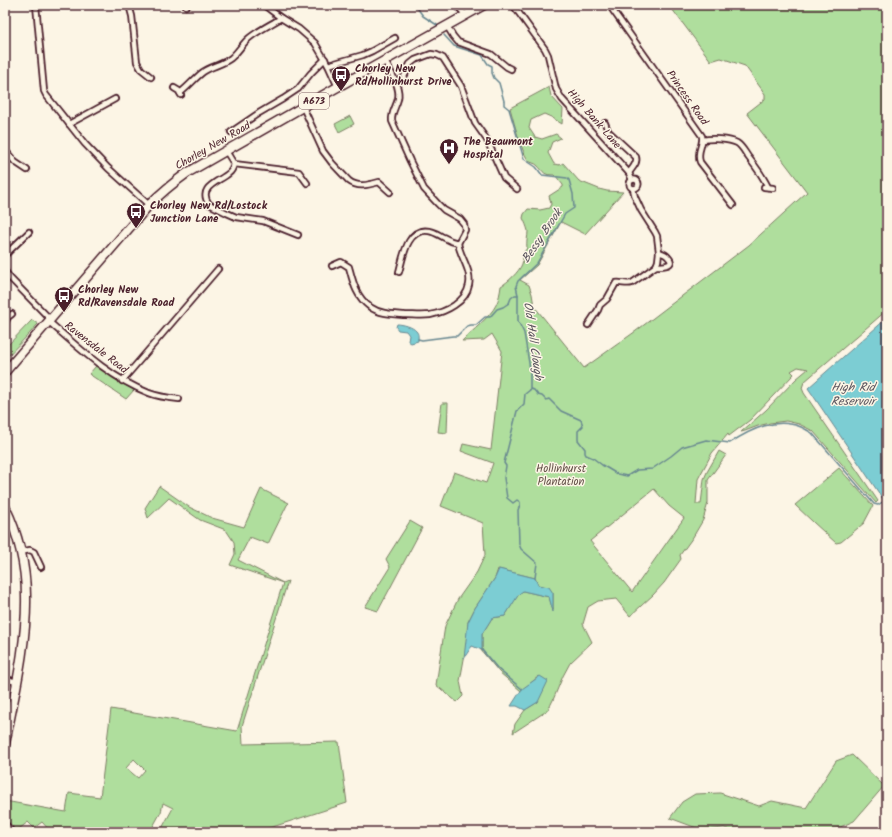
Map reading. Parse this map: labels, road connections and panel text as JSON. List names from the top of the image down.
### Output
{
  "streets": {
    "highway": ["A673", "Chorley New Road"],
    "street": ["Princess Road", "High Bank Lane", "Ravensdale Road"]
  },
  "crossings": [
    ["Chorley New Road", "Ravensdale Road"]
  ],
  "water": ["Bessy Brook", "Old Hall Clough", "High Rid Reservoir"],
  "parks": ["Hollinhurst Plantation"],
  "places": {
    "bus stop": ["Chorley New Rd/Hollinhurst Drive", "Chorley New Rd/Lostock Junction Lane", "Chorley New Rd/Ravensdale Road"],
    "hospital": ["The Beaumont Hospital"]
  }
}
